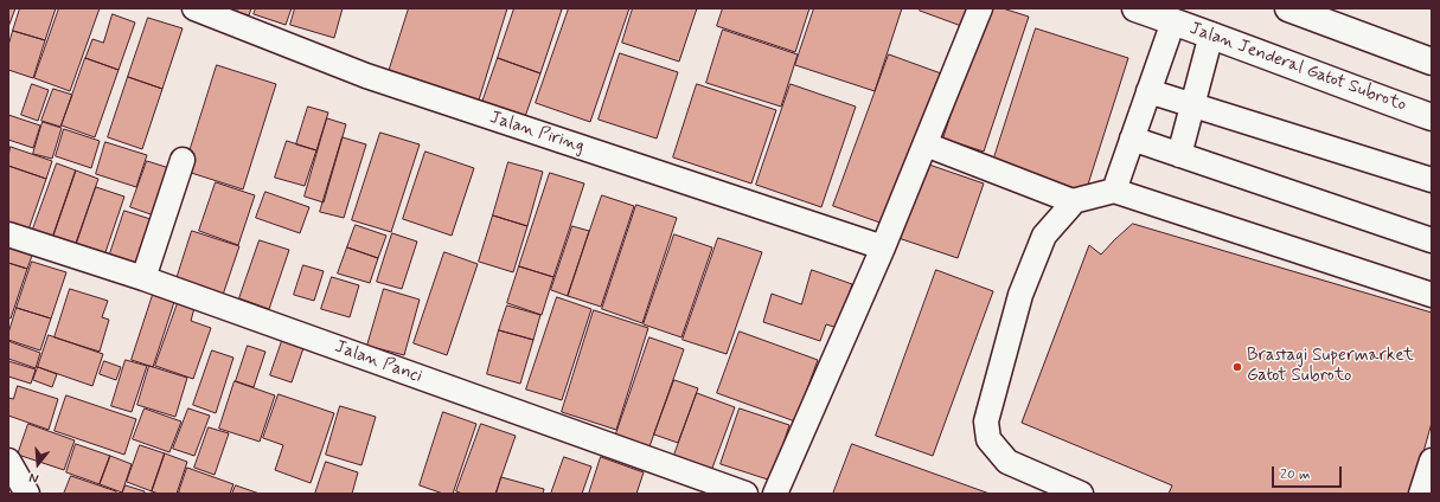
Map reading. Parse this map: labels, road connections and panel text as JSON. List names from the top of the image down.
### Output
{
  "streets": {
    "main road": ["Jalan Jenderal Gatot Subroto"],
    "street": ["Jalan Piring", "Jalan Panci"]
  },
  "places": ["Brastagi Supermarket Gatot Subroto"],
  "scale_bar": "20 m",
  "north": "bottom"
}
